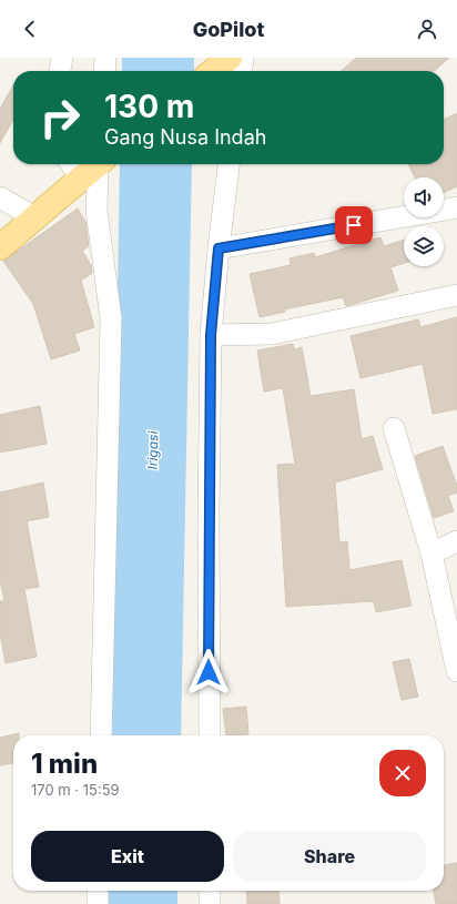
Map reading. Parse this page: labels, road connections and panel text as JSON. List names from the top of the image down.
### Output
{
  "water": ["Irigasi"],
  "page": {
    "header": "GoPilot",
    "turn": ["130 m", "Gang Nusa Indah"],
    "heading": ["1 min", "170 m · 15:59"],
    "buttons": ["Exit", "Share"]
  }
}
